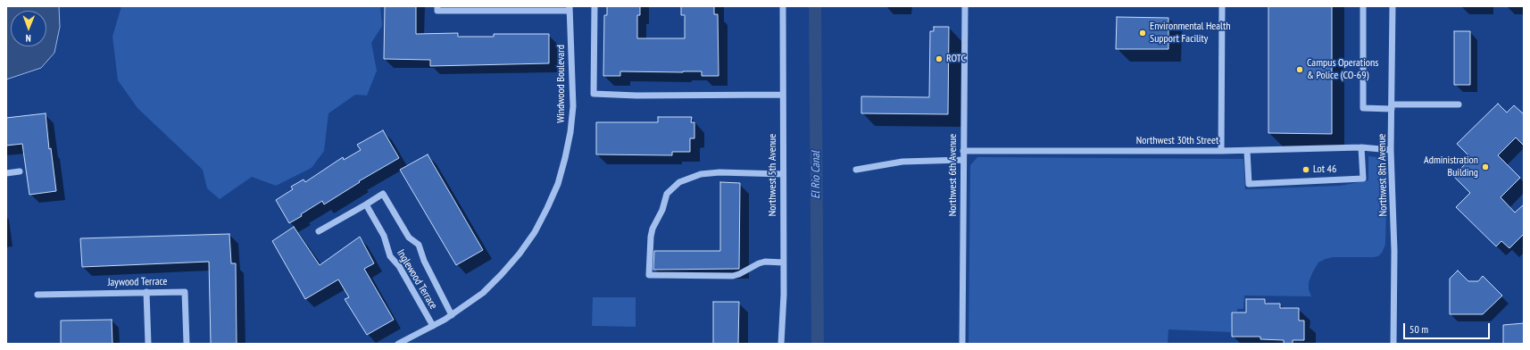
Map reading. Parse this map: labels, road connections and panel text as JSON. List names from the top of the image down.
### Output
{
  "streets": {
    "street": [
      "Windwood Boulevard",
      "Northwest 30th Street",
      "Northwest 5th Avenue",
      "Northwest 6th Avenue",
      "Northwest 8th Avenue",
      "Inglewood Terrace",
      "Jaywood Terrace"
    ]
  },
  "crossings": [
    ["Windwood Boulevard", "Inglewood Terrace"],
    ["Northwest 30th Street", "Northwest 6th Avenue"],
    ["Northwest 30th Street", "Northwest 8th Avenue"]
  ],
  "water": ["El Rio Canal"],
  "places": [
    "Environmental Health Support Facility",
    "ROTC",
    "Campus Operations & Police (CO-69)",
    "Administration Building",
    "Lot 46"
  ],
  "scale_bar": "50 m",
  "north": "bottom"
}
